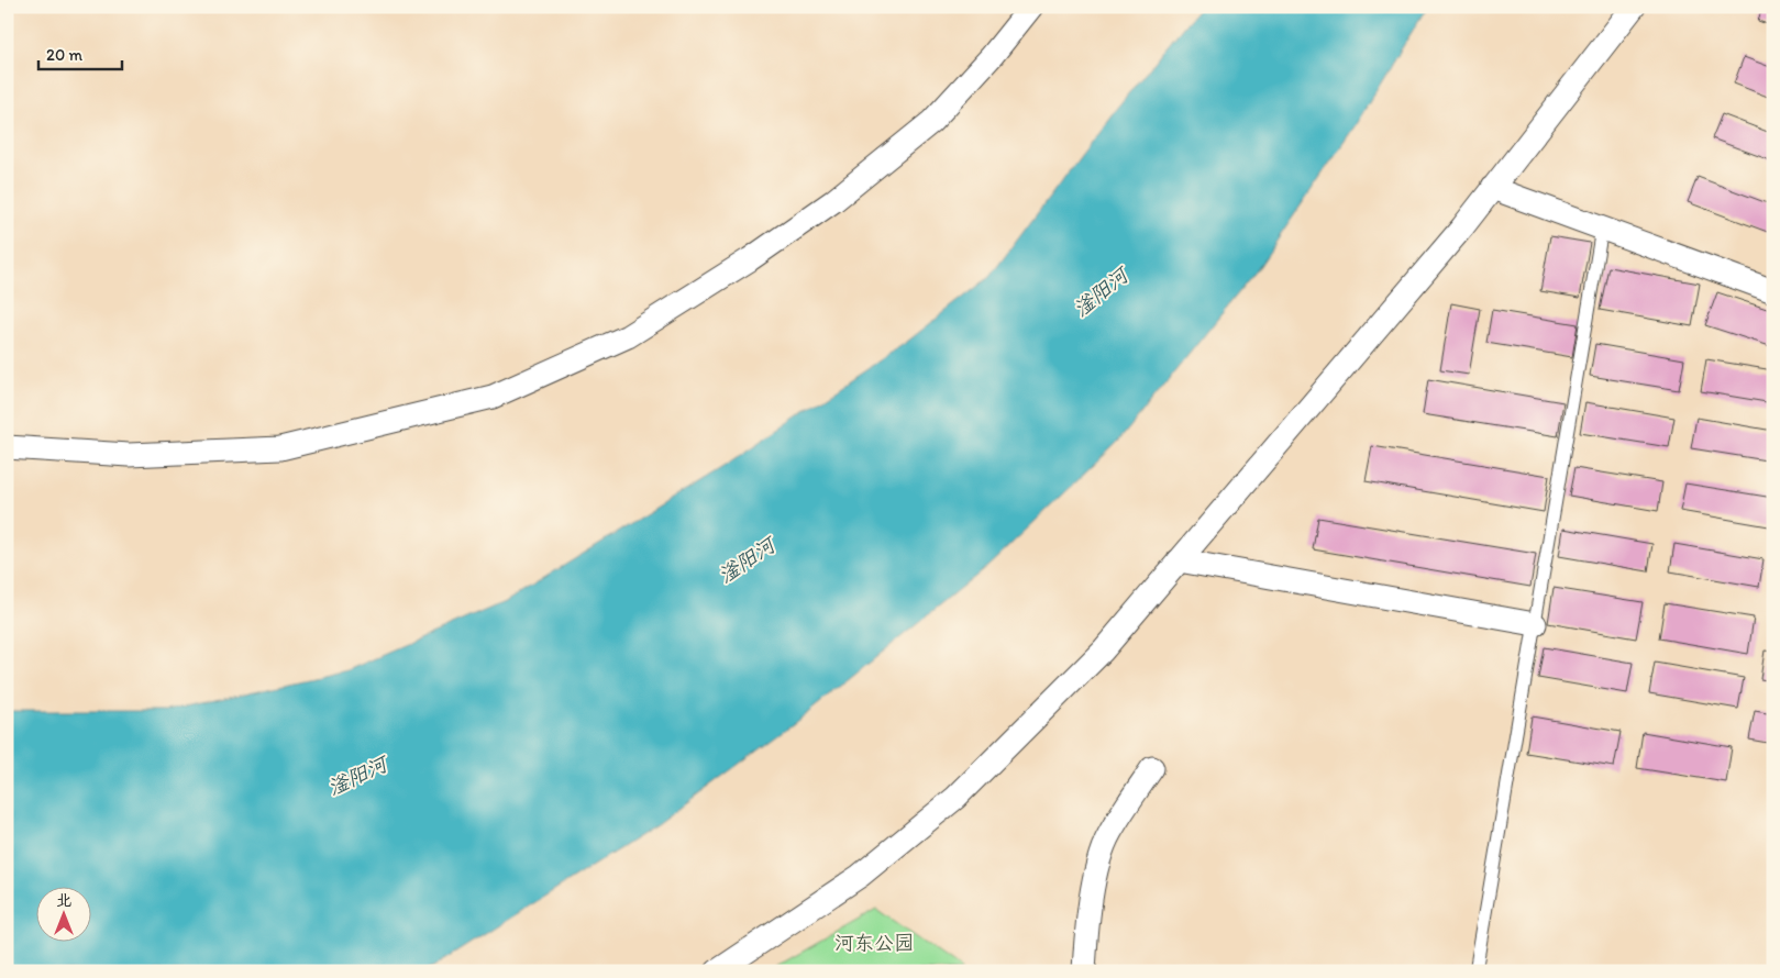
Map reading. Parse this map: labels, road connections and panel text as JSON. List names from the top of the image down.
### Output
{
  "water": ["滏阳河"],
  "parks": ["河东公园"],
  "scale_bar": "20 m",
  "north": "top"
}
